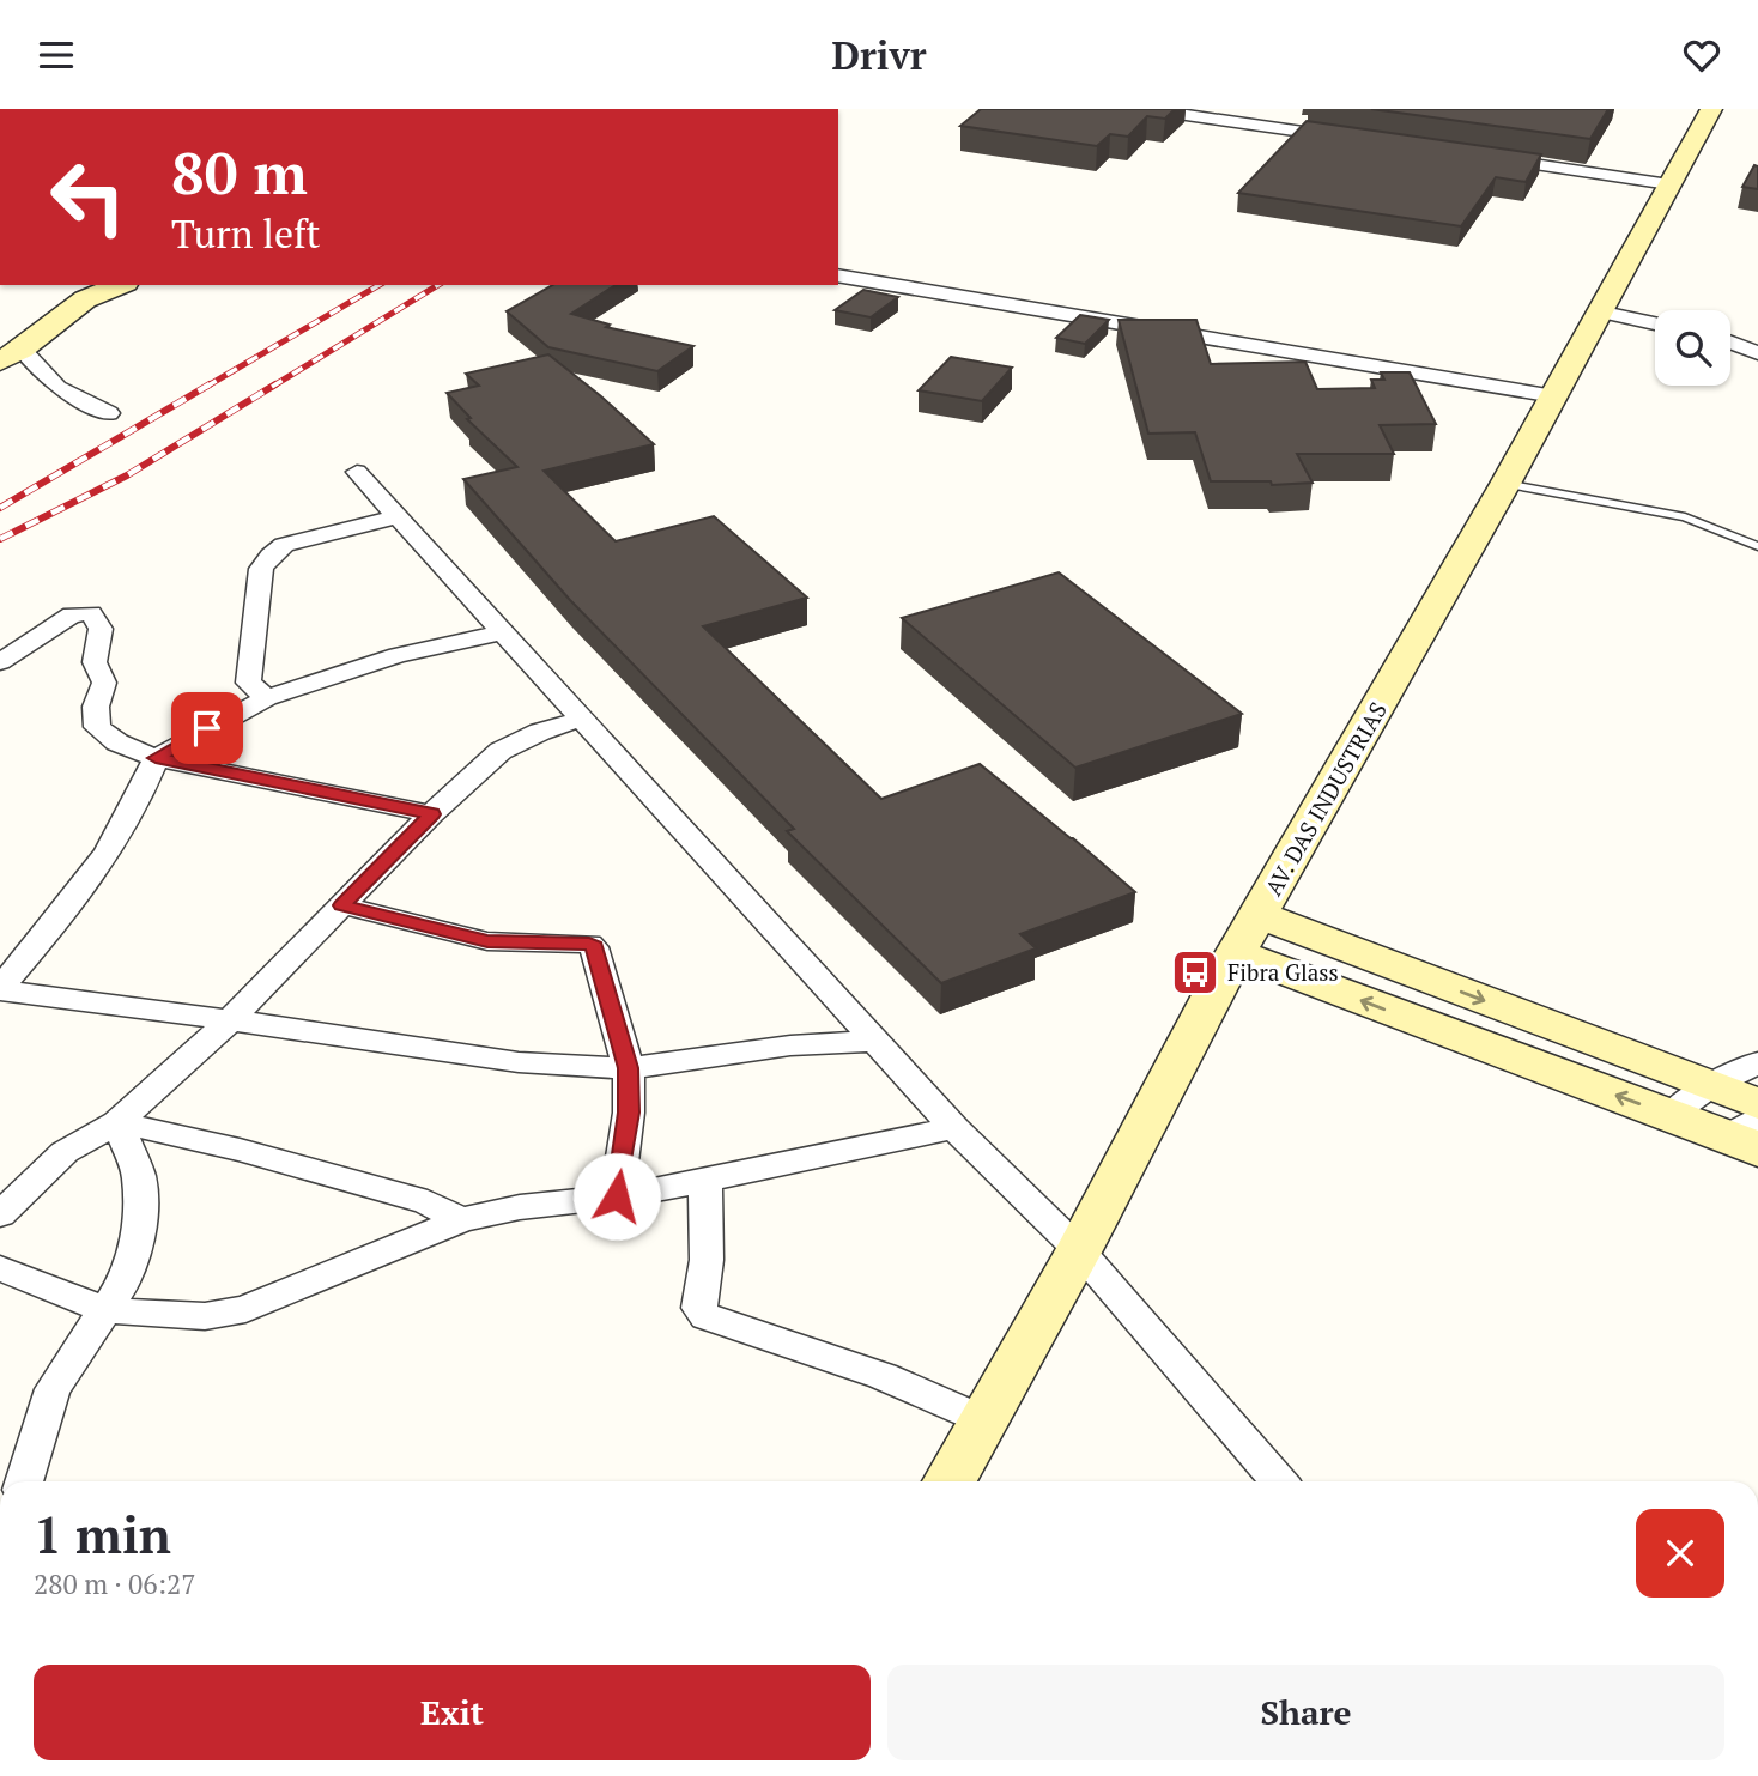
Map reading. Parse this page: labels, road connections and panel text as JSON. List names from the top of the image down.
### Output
{
  "streets": {
    "main road": ["AV. DAS INDUSTRIAS"]
  },
  "places": {
    "bus stop": ["Fibra Glass"]
  },
  "page": {
    "header": "Drivr",
    "turn": ["80 m", "Turn left"],
    "heading": ["1 min", "280 m · 06:27"],
    "buttons": ["Exit", "Share"]
  }
}
